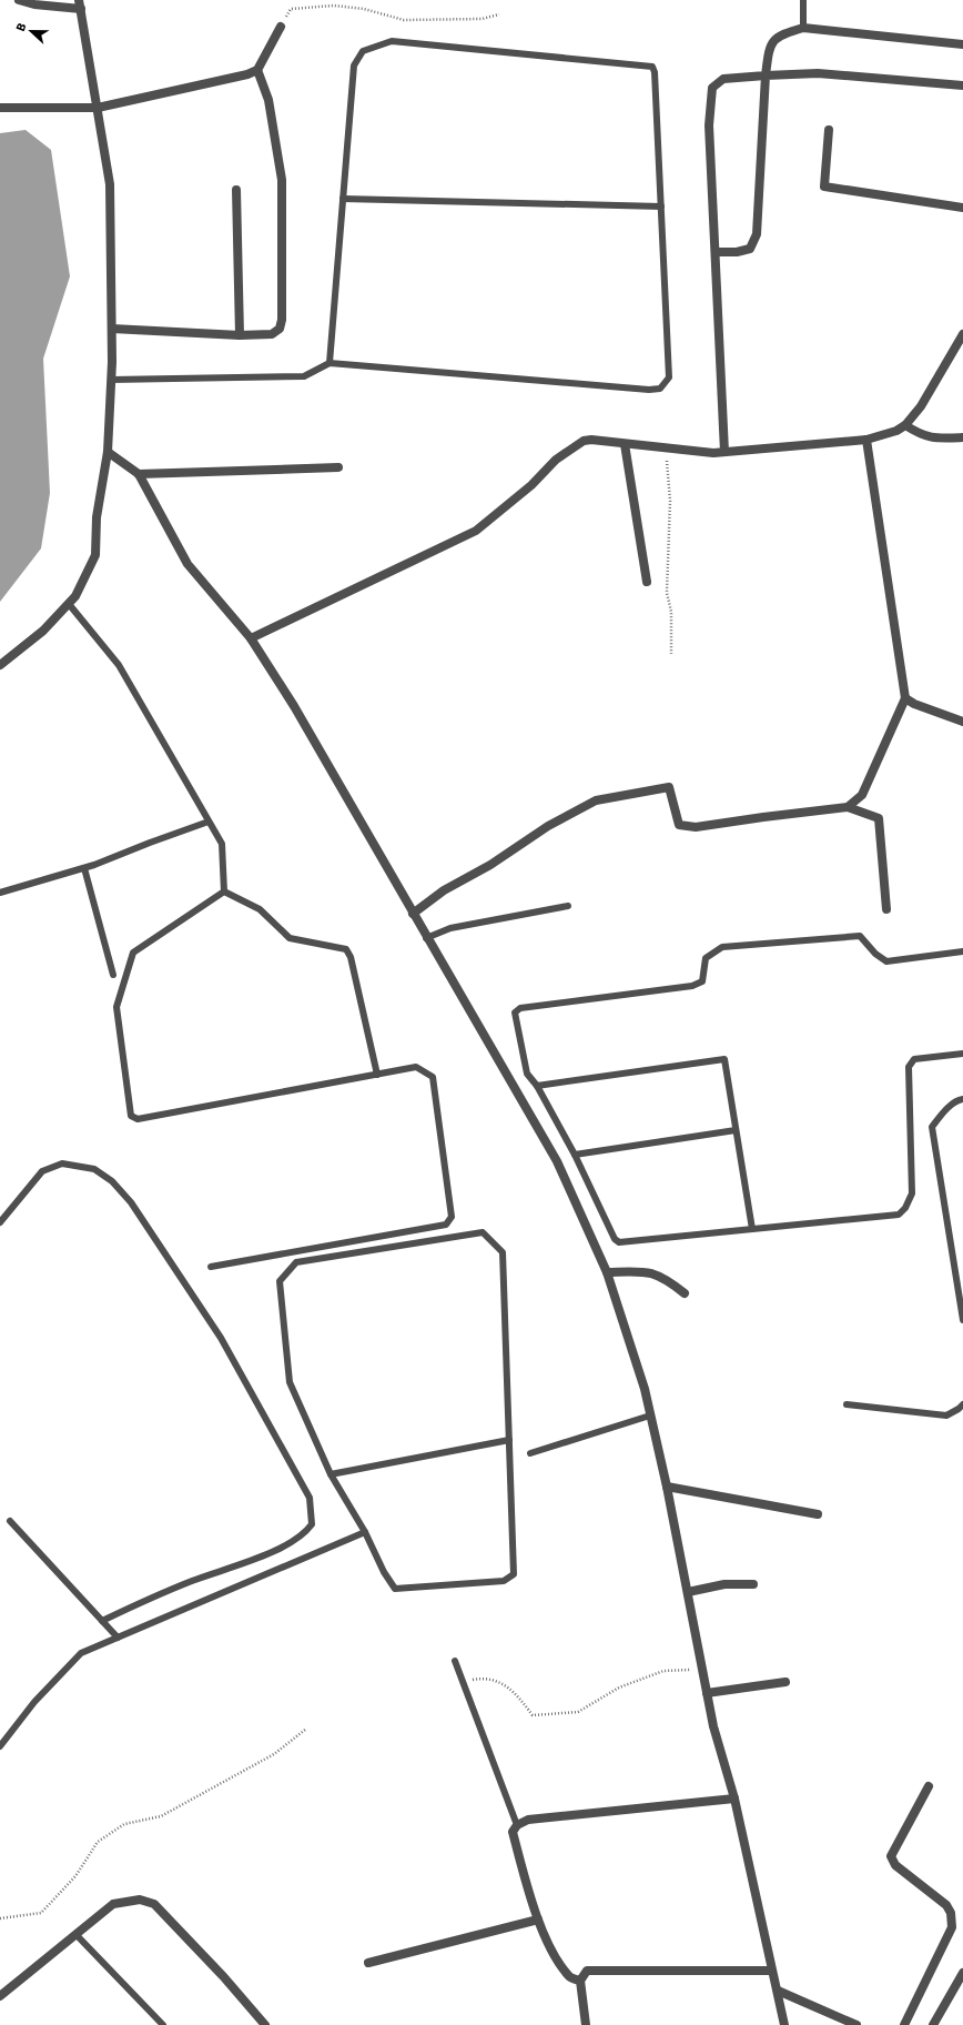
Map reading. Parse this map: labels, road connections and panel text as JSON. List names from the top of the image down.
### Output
{
  "north": "left"
}
